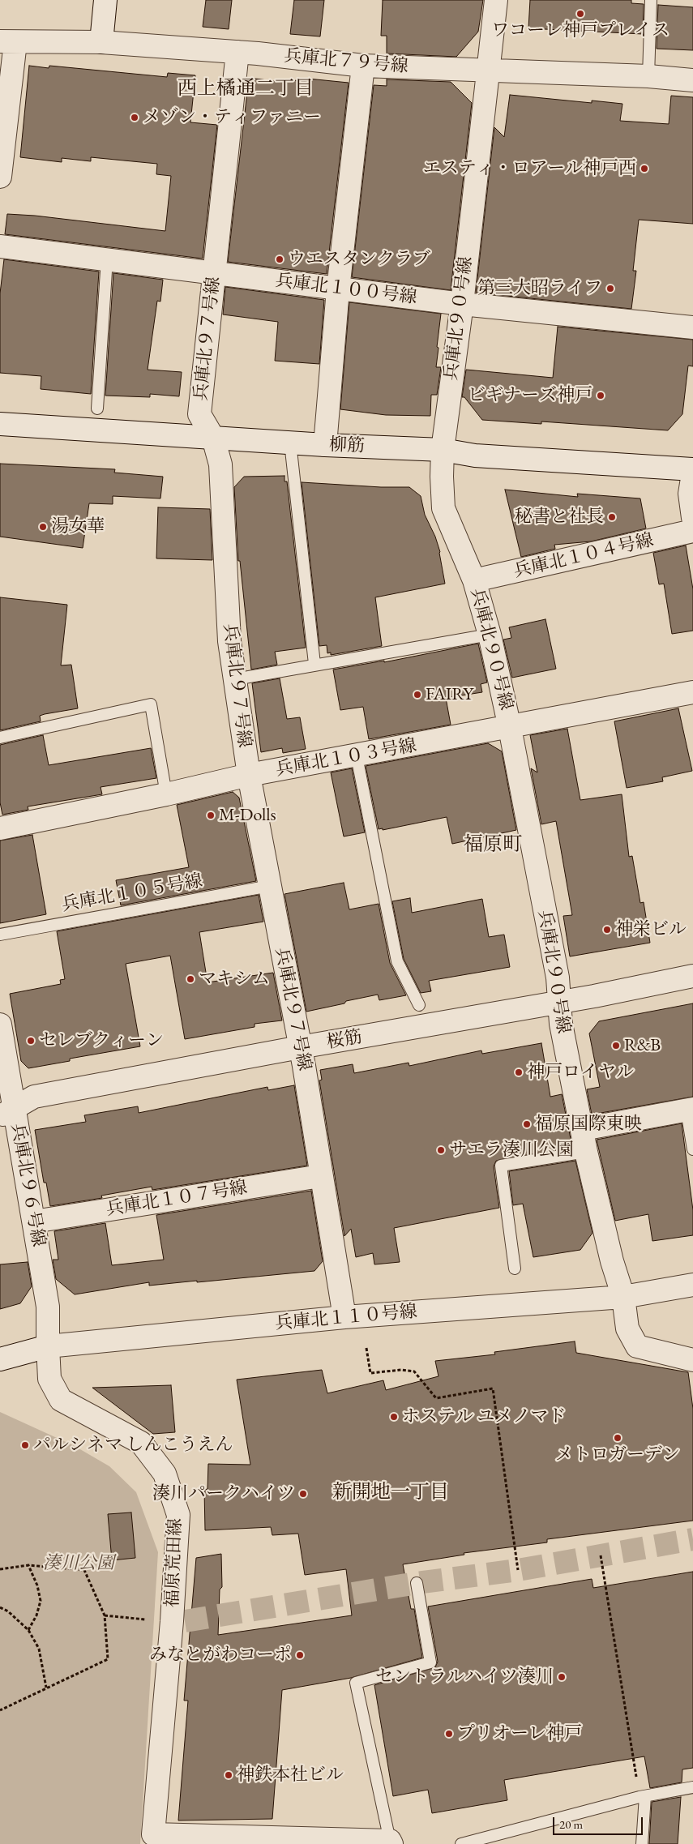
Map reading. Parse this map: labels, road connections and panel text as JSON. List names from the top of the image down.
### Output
{
  "streets": {
    "street": [
      "兵庫北７９号線",
      "兵庫北１００号線",
      "兵庫北９０号線",
      "兵庫北９７号線",
      "柳筋",
      "兵庫北１０４号線",
      "兵庫北１０３号線",
      "桜筋",
      "兵庫北９６号線",
      "兵庫北１０７号線",
      "兵庫北１１０号線",
      "福原荒田線"
    ],
    "lane": ["兵庫北１０５号線"]
  },
  "crossings": [
    ["兵庫北７９号線", "兵庫北９０号線"],
    ["兵庫北７９号線", "兵庫北９７号線"],
    ["兵庫北１００号線", "兵庫北９０号線"],
    ["兵庫北１００号線", "兵庫北９７号線"],
    ["兵庫北９０号線", "柳筋"],
    ["兵庫北９０号線", "兵庫北１０４号線"],
    ["兵庫北９０号線", "兵庫北１０３号線"],
    ["兵庫北９０号線", "桜筋"],
    ["兵庫北９０号線", "兵庫北１１０号線"],
    ["兵庫北９７号線", "柳筋"],
    ["兵庫北９７号線", "兵庫北１０３号線"],
    ["兵庫北９７号線", "兵庫北１０５号線"],
    ["兵庫北９７号線", "桜筋"],
    ["兵庫北９７号線", "兵庫北１０７号線"],
    ["兵庫北９７号線", "兵庫北１１０号線"],
    ["桜筋", "兵庫北９６号線"],
    ["兵庫北９６号線", "兵庫北１０７号線"],
    ["兵庫北９６号線", "兵庫北１１０号線"],
    ["兵庫北９６号線", "福原荒田線"],
    ["兵庫北１１０号線", "福原荒田線"]
  ],
  "districts": ["西上橘通二丁目", "福原町", "新開地一丁目"],
  "parks": ["湊川公園"],
  "places": [
    "ワコーレ神戸プレイス",
    "メゾン・ティファニー",
    "エスティ・ロアール神戸西",
    "ウエスタンクラブ",
    "第三大昭ライフ",
    "ビギナーズ神戸",
    "秘書と社長",
    "湯女華",
    "FAIRY",
    "M-Dolls",
    "神栄ビル",
    "マキシム",
    "セレブクィーン",
    "R&B",
    "神戸ロイヤル",
    "福原国際東映",
    "サエラ湊川公園",
    "ホステル ユメノマド",
    "メトロガーデン",
    "パルシネマ しんこうえん",
    "湊川パークハイツ",
    "みなとがわコーポ",
    "セントラルハイツ湊川",
    "プリオーレ神戸",
    "神鉄本社ビル"
  ],
  "scale_bar": "20 m"
}
